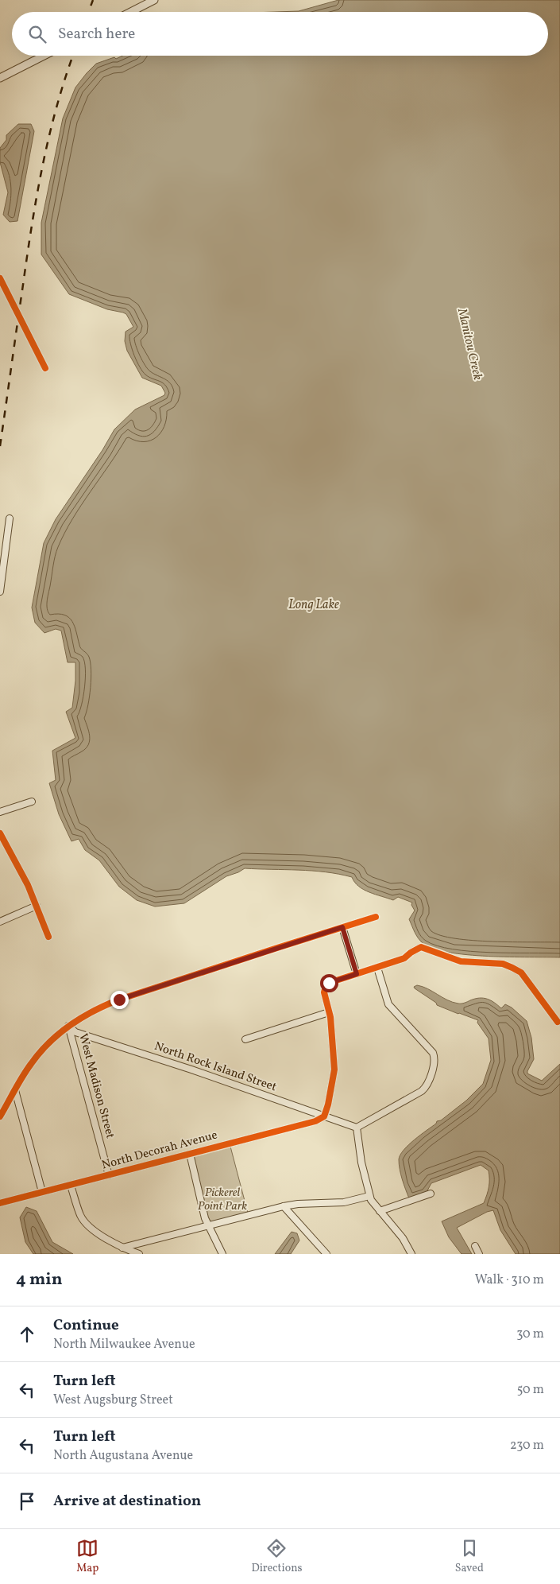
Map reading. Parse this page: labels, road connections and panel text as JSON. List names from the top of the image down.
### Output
{
  "streets": {
    "street": ["North Rock Island Street", "West Madison Street", "North Decorah Avenue"]
  },
  "crossings": [
    ["North Rock Island Street", "West Madison Street"],
    ["North Rock Island Street", "North Decorah Avenue"],
    ["West Madison Street", "North Decorah Avenue"]
  ],
  "water": ["Manitou Creek", "Long Lake"],
  "parks": ["Pickerel Point Park"],
  "page": {
    "search": "Search here",
    "heading": ["4 min", "Walk · 310 m"],
    "list": [
      ["Continue", "North Milwaukee Avenue", "30 m"],
      ["Turn left", "West Augsburg Street", "50 m"],
      ["Turn left", "North Augustana Avenue", "230 m"],
      "Arrive at destination"
    ],
    "nav": ["Map", "Directions", "Saved"]
  }
}
